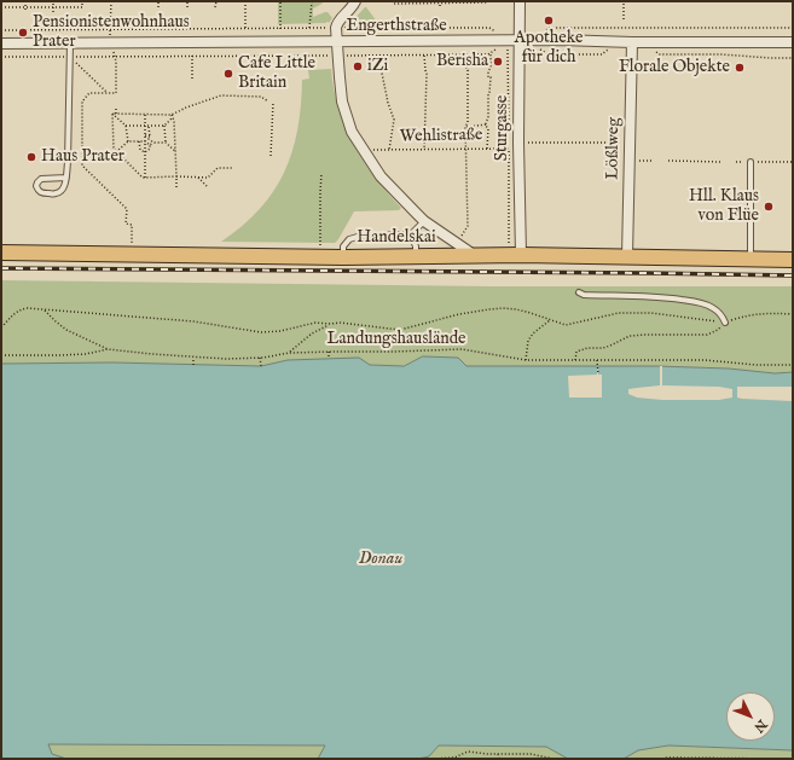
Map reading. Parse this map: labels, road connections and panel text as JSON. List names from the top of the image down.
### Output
{
  "streets": {
    "main road": ["Handelskai"],
    "street": ["Engerthstraße", "Sturgasse", "Lößlweg"],
    "path": ["Wehlistraße", "Landungshauslände"]
  },
  "crossings": [
    ["Engerthstraße", "Sturgasse"],
    ["Engerthstraße", "Lößlweg"],
    ["Sturgasse", "Wehlistraße"],
    ["Sturgasse", "Handelskai"],
    ["Wehlistraße", "Lößlweg"],
    ["Lößlweg", "Handelskai"]
  ],
  "water": ["Donau"],
  "places": [
    "Apotheke für dich",
    "Pensionistenwohnhaus Prater",
    "Berisha",
    "iZi",
    "Florale Objekte",
    "Cafe Little Britain",
    "Haus Prater",
    "Hll. Klaus von Flüe"
  ],
  "north": "bottom right"
}
